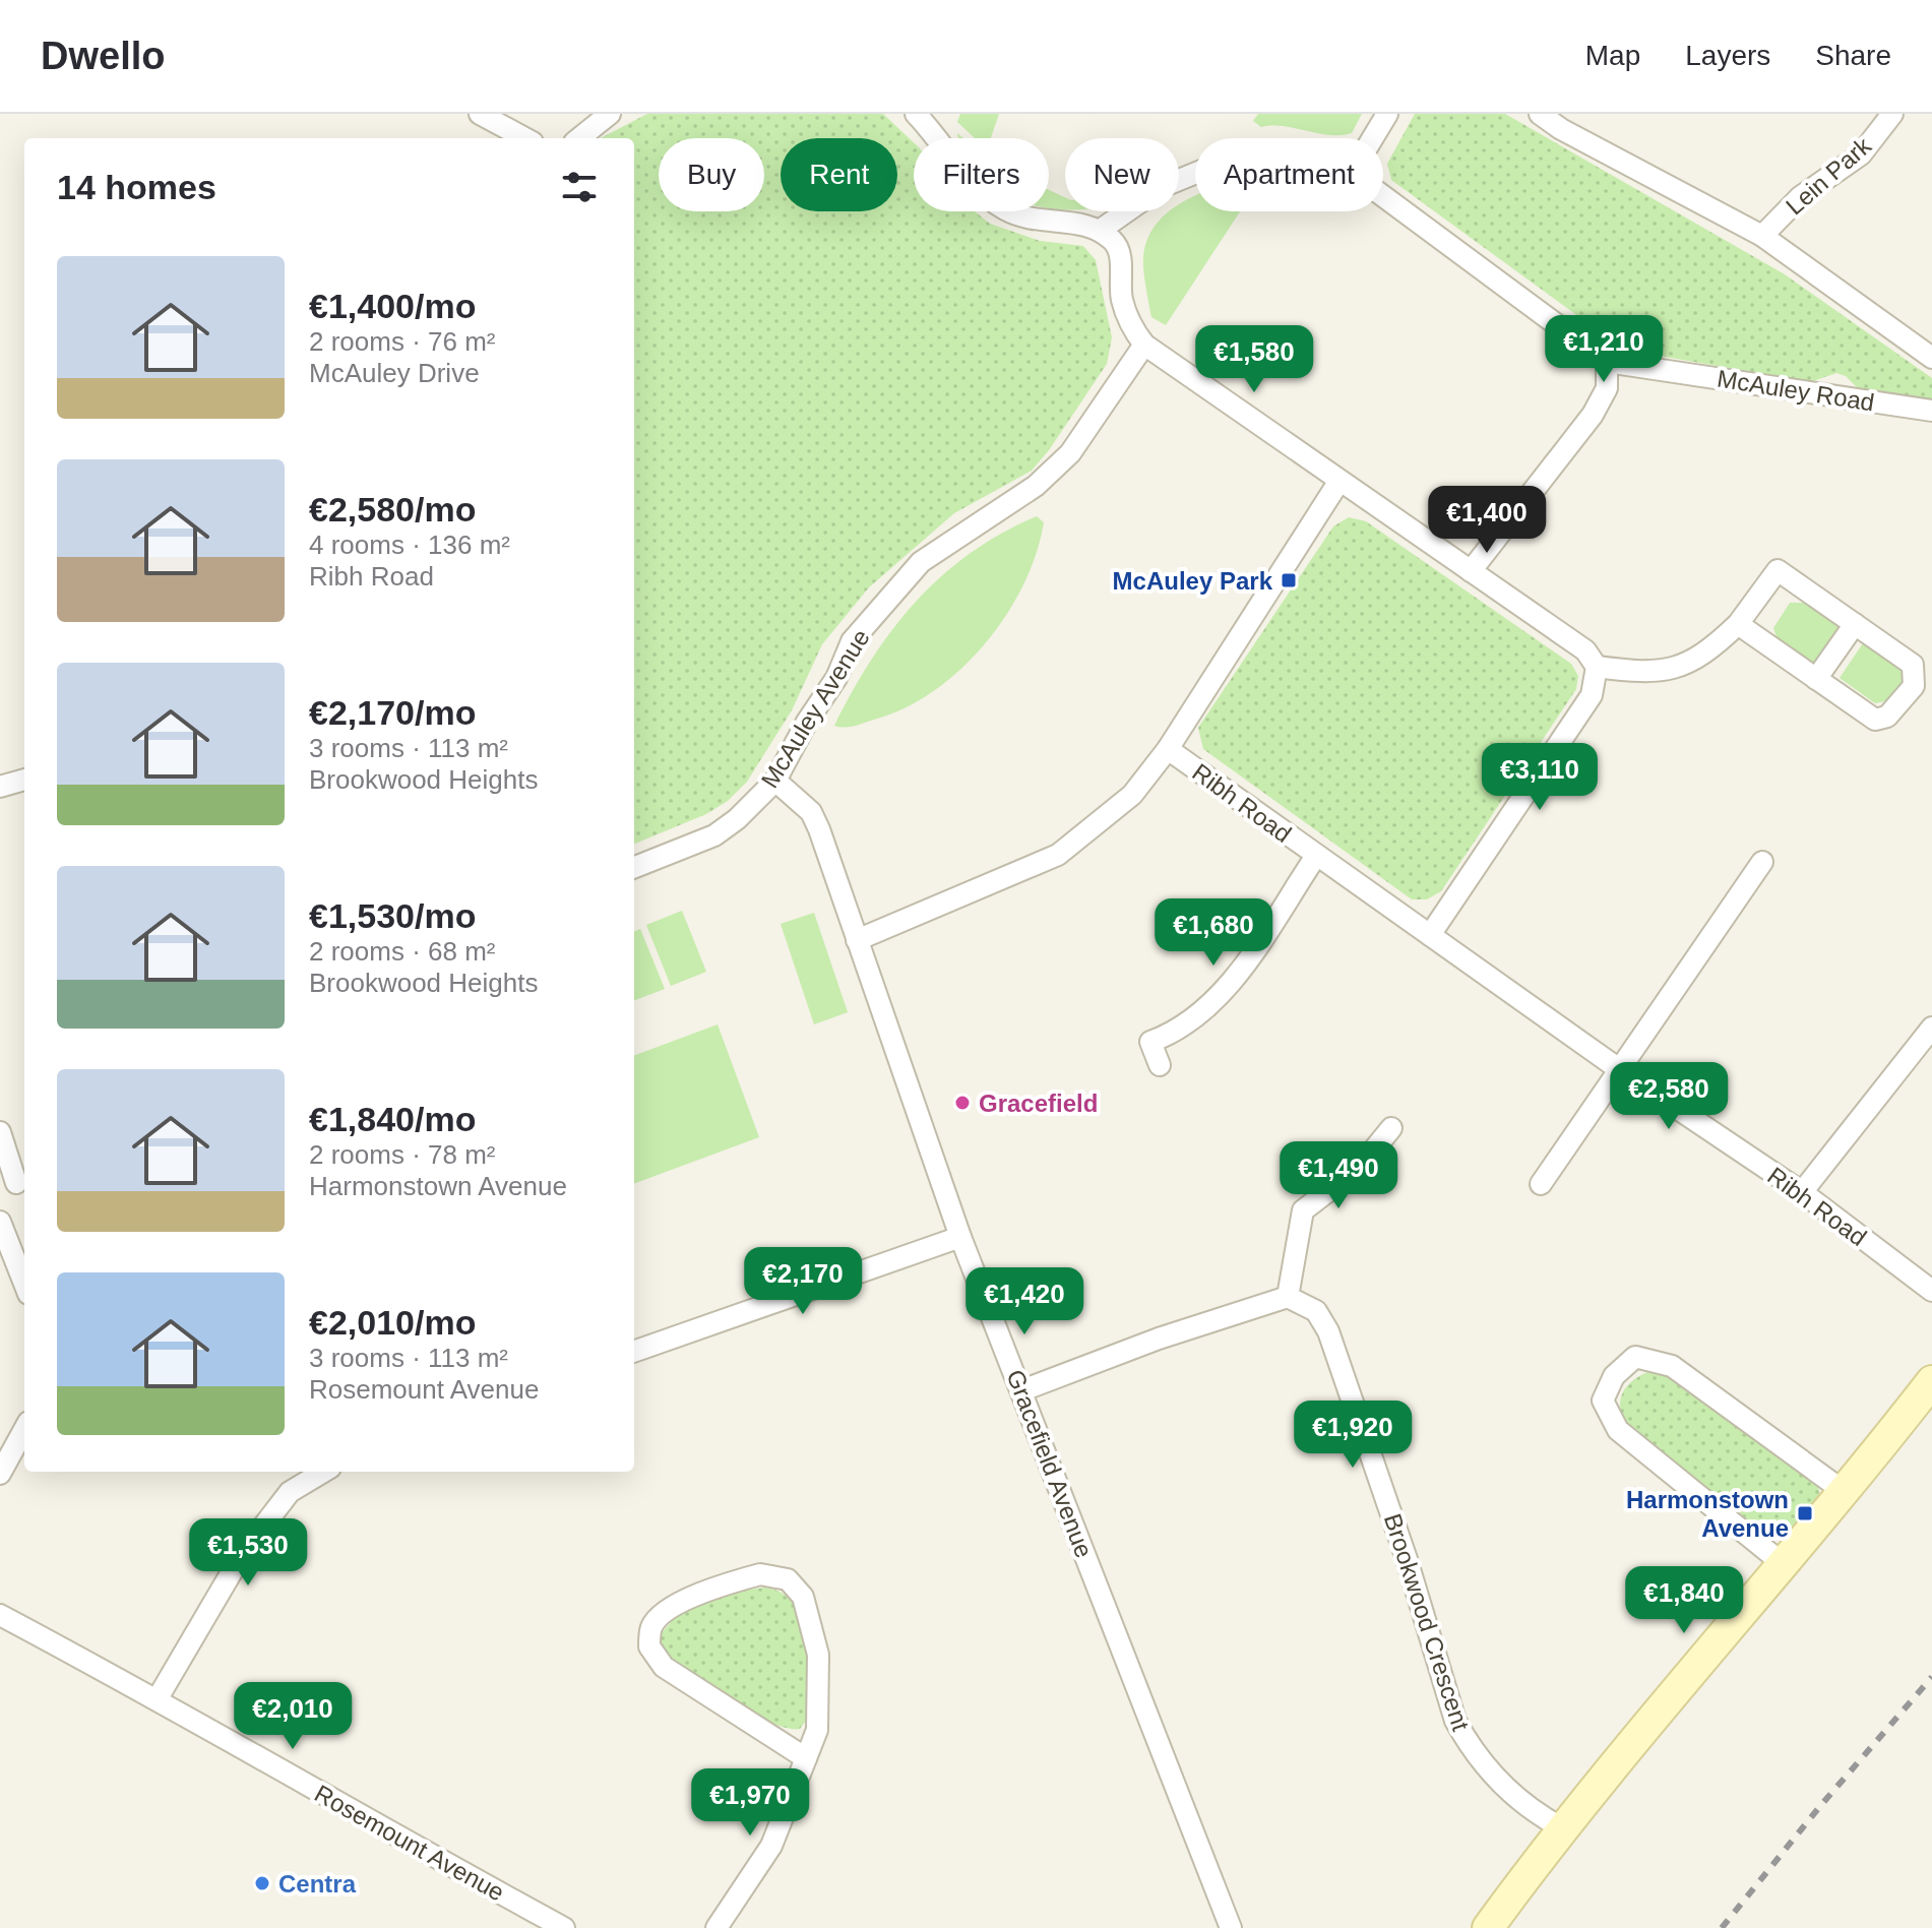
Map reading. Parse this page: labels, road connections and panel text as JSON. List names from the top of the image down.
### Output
{
  "streets": {
    "street": [
      "Lein Park",
      "McAuley Road",
      "McAuley Avenue",
      "Ribh Road",
      "Gracefield Avenue",
      "Brookwood Crescent",
      "Rosemount Avenue"
    ]
  },
  "crossings": [
    ["McAuley Avenue", "Gracefield Avenue"]
  ],
  "places": {
    "transit": ["McAuley Park", "Harmonstown Avenue"],
    "other": ["Gracefield", "Centra"]
  },
  "page": {
    "header": "Dwello",
    "nav": ["Map", "Layers", "Share"],
    "chip": [
      "Buy",
      "Rent",
      "Filters",
      "New",
      "Apartment"
    ],
    "heading": "14 homes",
    "list": [
      {
        "name": "€1,400/mo",
        "note": "2 rooms · 76 m² · McAuley Drive"
      },
      {
        "name": "€2,580/mo",
        "note": "4 rooms · 136 m² · Ribh Road"
      },
      {
        "name": "€2,170/mo",
        "note": "3 rooms · 113 m² · Brookwood Heights"
      },
      {
        "name": "€1,530/mo",
        "note": "2 rooms · 68 m² · Brookwood Heights"
      },
      {
        "name": "€1,840/mo",
        "note": "2 rooms · 78 m² · Harmonstown Avenue"
      },
      {
        "name": "€2,010/mo",
        "note": "3 rooms · 113 m² · Rosemount Avenue"
      }
    ],
    "price": [
      "€1,210",
      "€1,580",
      "€1,400",
      "€3,110",
      "€1,680",
      "€2,580",
      "€1,490",
      "€2,170",
      "€1,420",
      "€1,920",
      "€1,530",
      "€1,840",
      "€2,010",
      "€1,970"
    ]
  }
}
